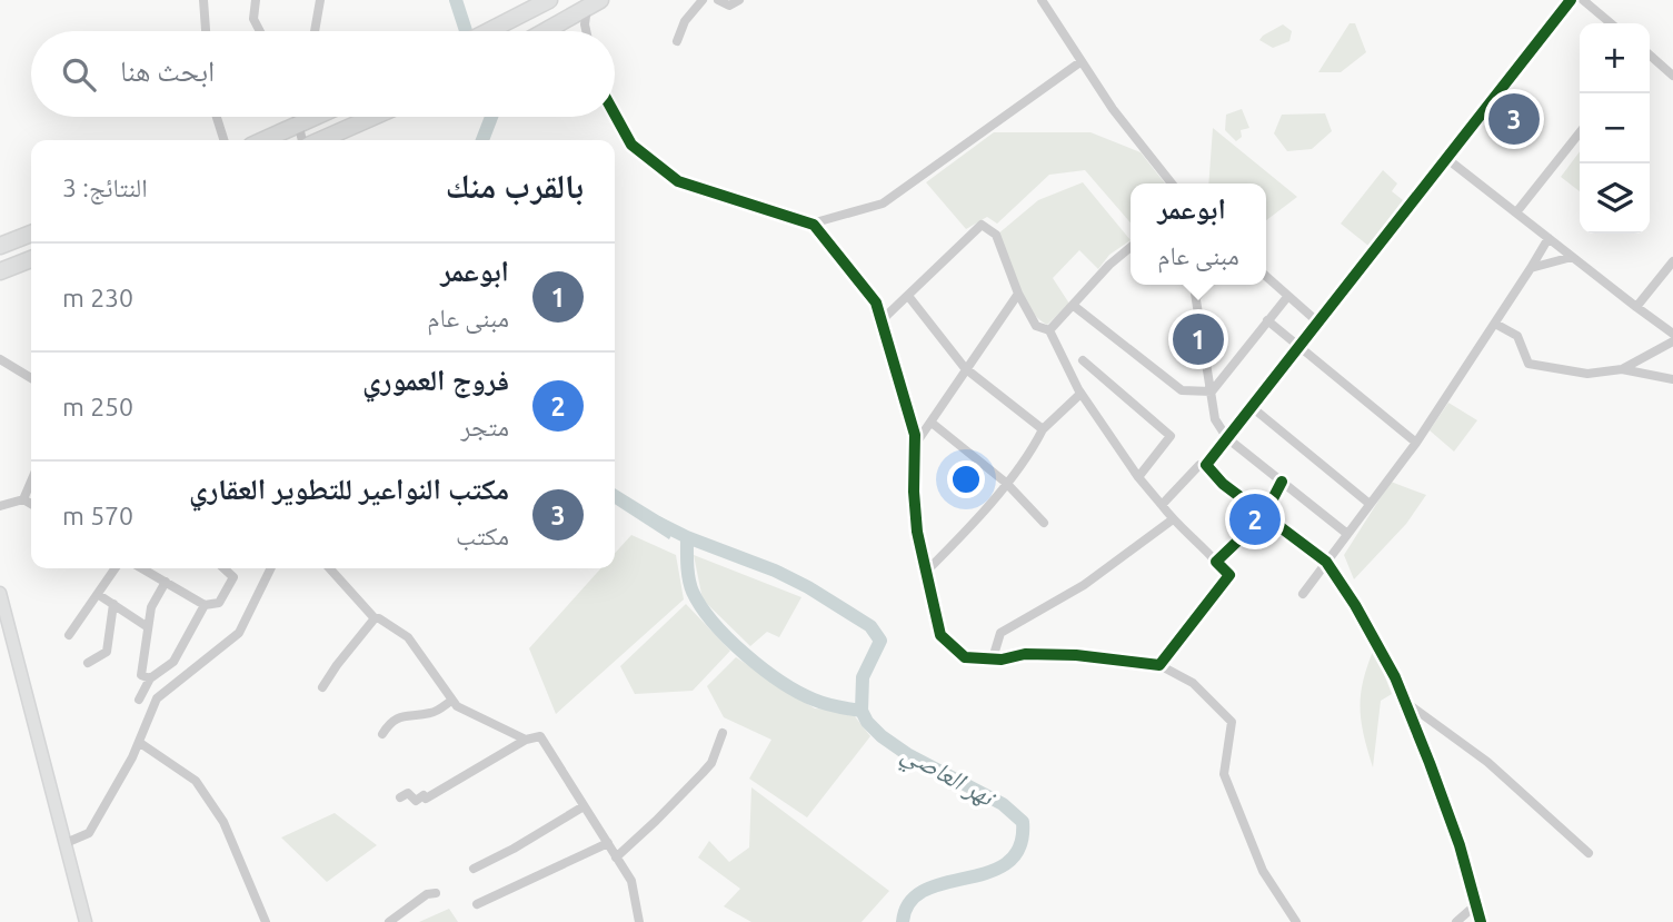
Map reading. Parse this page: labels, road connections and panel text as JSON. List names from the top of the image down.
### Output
{
  "water": ["نهر العاصي"],
  "page": {
    "map_buttons": ["+", "−"],
    "search": "ابحث هنا",
    "pins": ["3", "1", "2"],
    "heading": ["بالقرب منك", "النتائج: 3"],
    "popup": ["ابوعمر", "مبنى عام"],
    "list": [
      {
        "mark": "1",
        "name": "ابوعمر",
        "note": "مبنى عام",
        "value": "230 m"
      },
      {
        "mark": "2",
        "name": "فروج العموري",
        "note": "متجر",
        "value": "250 m"
      },
      {
        "mark": "3",
        "name": "مكتب النواعير للتطوير العقاري",
        "note": "مكتب",
        "value": "570 m"
      }
    ]
  }
}
